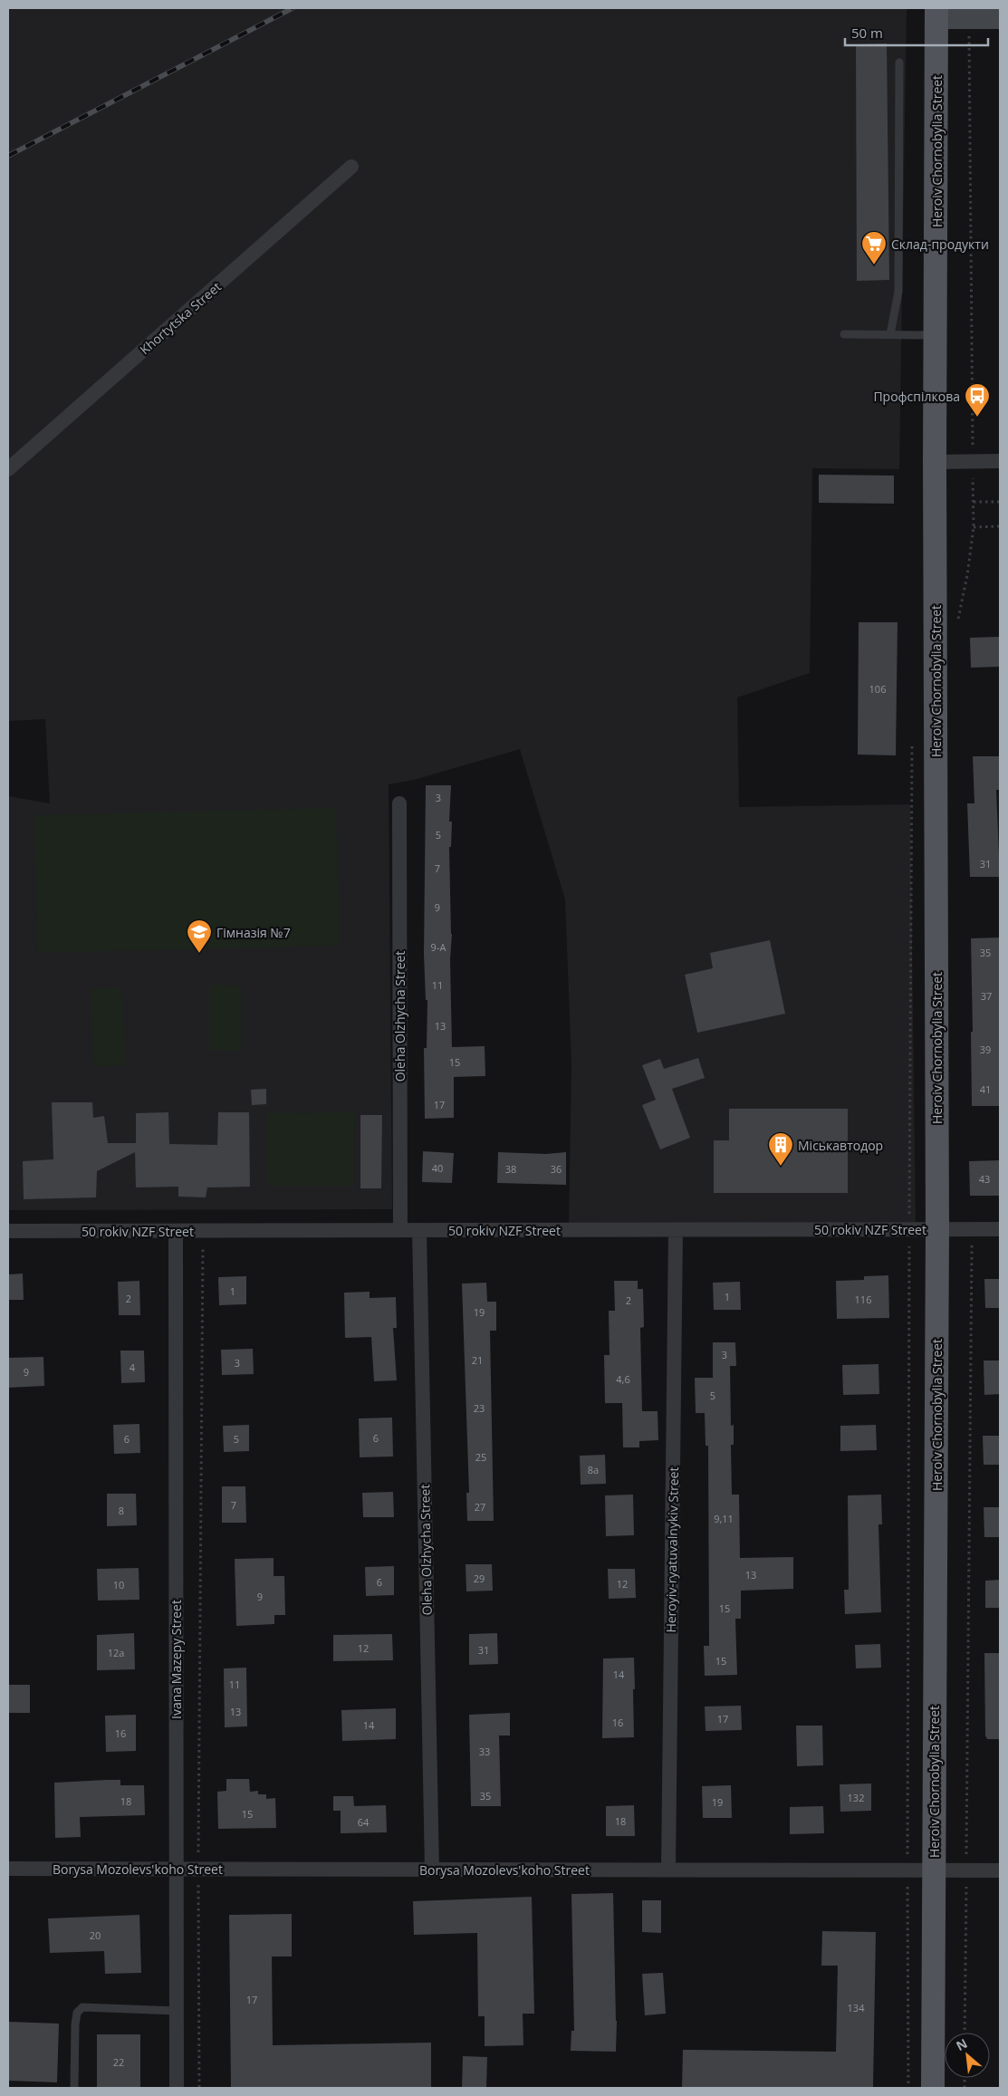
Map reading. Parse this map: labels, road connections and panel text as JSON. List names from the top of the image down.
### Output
{
  "streets": {
    "main road": ["Heroiv Chornobylia Street"],
    "street": [
      "Khortytska Street",
      "Oleha Olzhycha Street",
      "50 rokiv NZF Street",
      "Heroyiv-ryatuvalnykiv Street",
      "Ivana Mazepy Street",
      "Borysa Mozolevs'koho Street"
    ]
  },
  "crossings": [
    ["Heroiv Chornobylia Street", "50 rokiv NZF Street"],
    ["Heroiv Chornobylia Street", "Borysa Mozolevs'koho Street"],
    ["Oleha Olzhycha Street", "50 rokiv NZF Street"],
    ["Oleha Olzhycha Street", "Borysa Mozolevs'koho Street"],
    ["50 rokiv NZF Street", "Heroyiv-ryatuvalnykiv Street"],
    ["50 rokiv NZF Street", "Ivana Mazepy Street"],
    ["Heroyiv-ryatuvalnykiv Street", "Borysa Mozolevs'koho Street"],
    ["Ivana Mazepy Street", "Borysa Mozolevs'koho Street"]
  ],
  "places": {
    "supermarket": ["Склад-продукти"],
    "bus stop": ["Профспілкова"],
    "school or university": ["Гімназія №7"],
    "building": ["Міськавтодор"]
  },
  "house_numbers": [
    "106",
    "3",
    "5",
    "31",
    "7",
    "9",
    "9-А",
    "35",
    "11",
    "37",
    "13",
    "39",
    "15",
    "41",
    "17",
    "40",
    "38",
    "36",
    "43",
    "1",
    "1",
    "2",
    "116",
    "2",
    "19",
    "3",
    "21",
    "3",
    "4",
    "9",
    "4,6",
    "5",
    "23",
    "6",
    "6",
    "5",
    "25",
    "8а",
    "7",
    "27",
    "8",
    "9,11",
    "13",
    "29",
    "6",
    "12",
    "10",
    "9",
    "15",
    "12",
    "31",
    "12а",
    "15",
    "14",
    "11",
    "13",
    "17",
    "16",
    "14",
    "16",
    "33",
    "35",
    "132",
    "18",
    "19",
    "15",
    "18",
    "64",
    "20",
    "17",
    "134",
    "22"
  ],
  "scale_bar": "50 m",
  "north": "top left"
}
